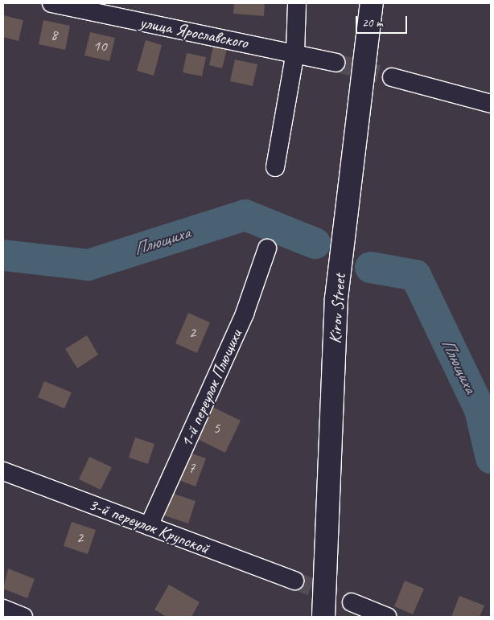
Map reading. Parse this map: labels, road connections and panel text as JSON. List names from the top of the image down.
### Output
{
  "streets": {
    "main road": ["Kirov Street"],
    "street": ["улица Ярославского", "1-й переулок Плющихи", "3-й переулок Крупской"]
  },
  "crossings": [
    ["1-й переулок Плющихи", "3-й переулок Крупской"]
  ],
  "water": ["Плющиха"],
  "house_numbers": [
    "8",
    "10",
    "2",
    "5",
    "7",
    "2"
  ],
  "scale_bar": "20 m"
}
